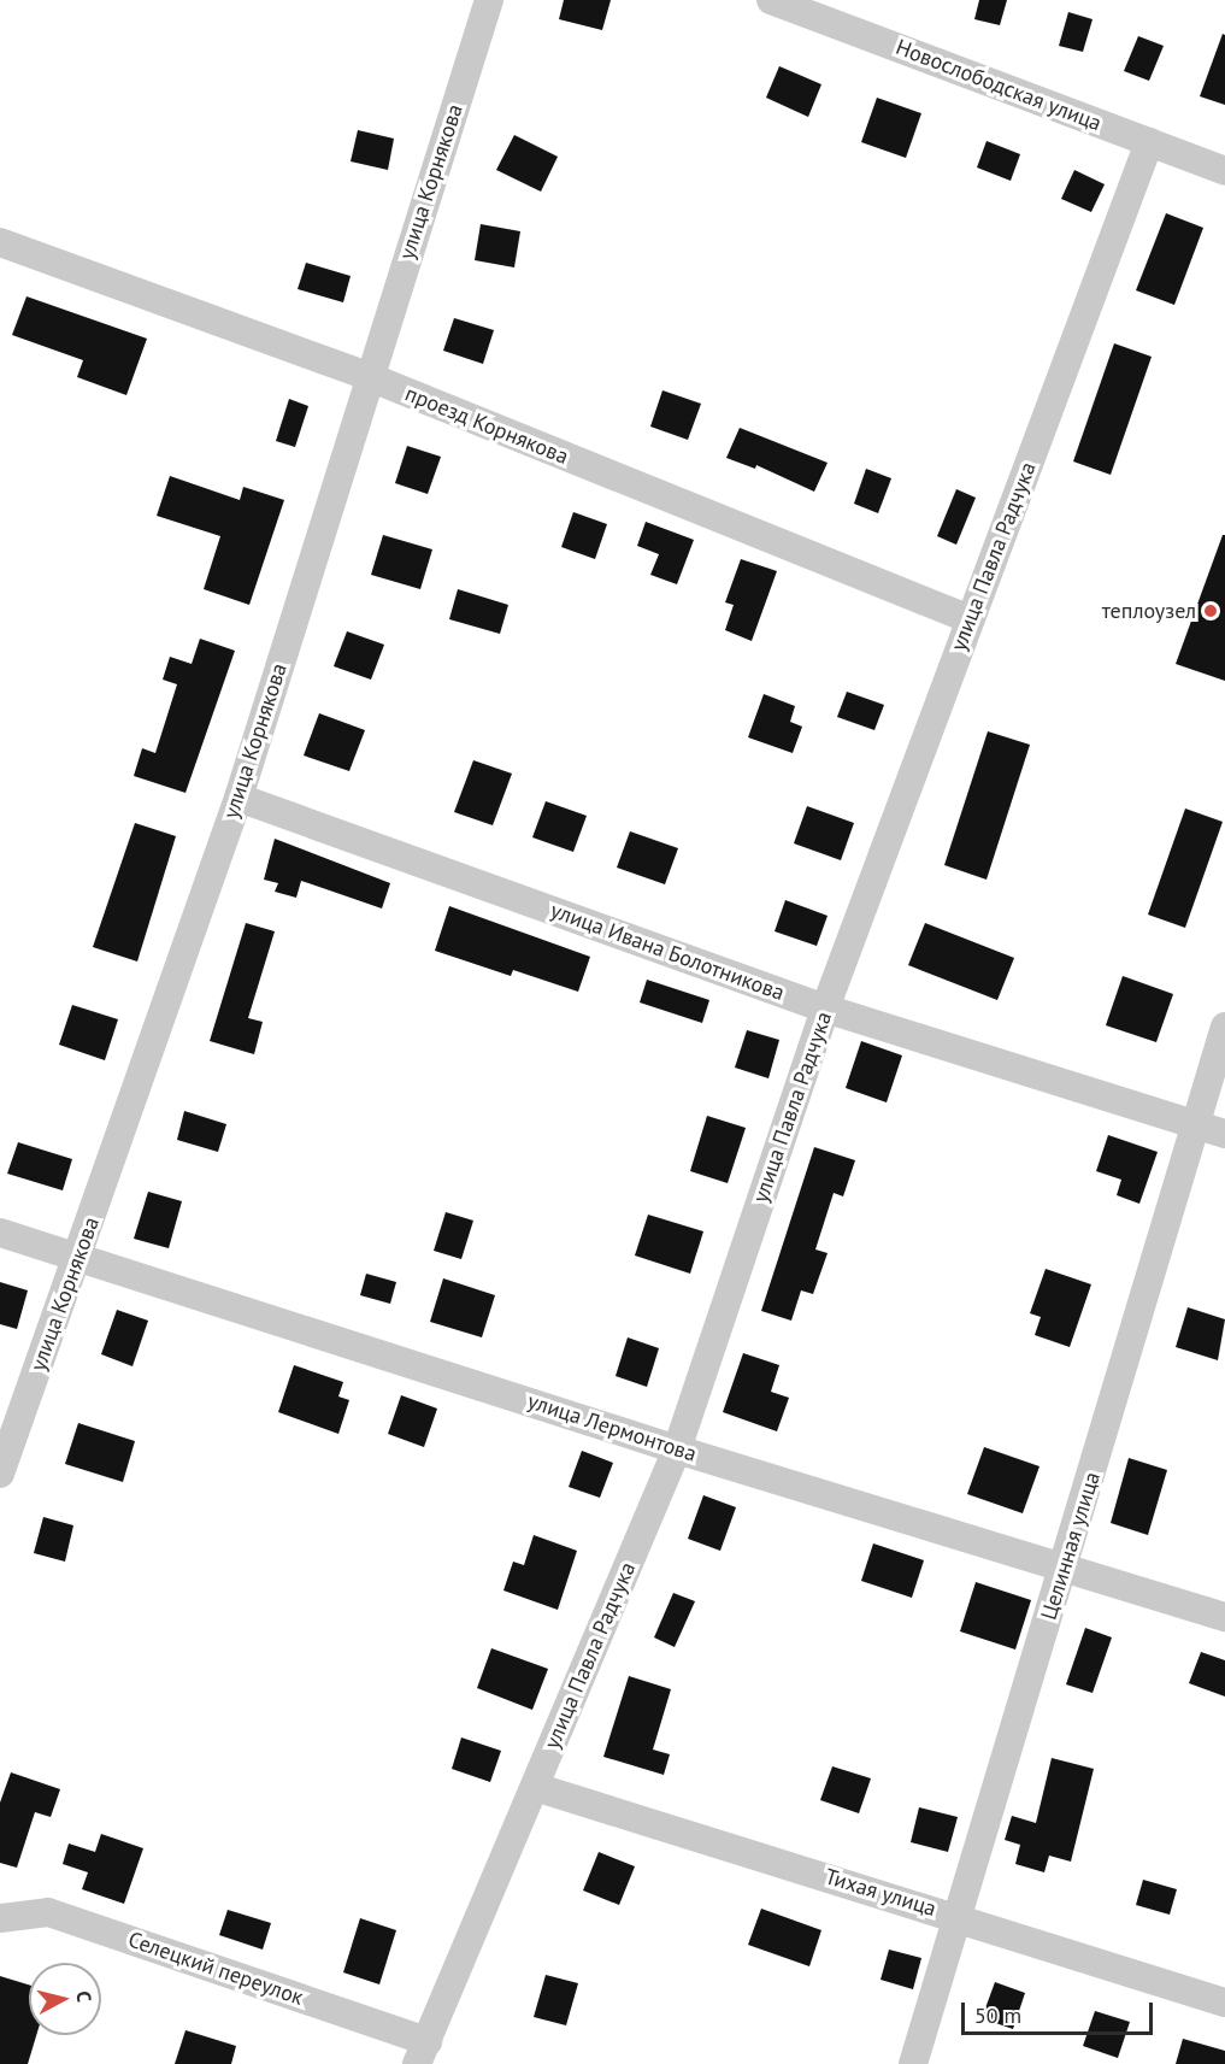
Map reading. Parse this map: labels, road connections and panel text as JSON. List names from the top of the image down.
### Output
{
  "streets": {
    "street": [
      "Новослободская улица",
      "улица Корнякова",
      "проезд Корнякова",
      "улица Павла Радчука",
      "улица Ивана Болотникова",
      "улица Лермонтова",
      "Целинная улица",
      "Тихая улица",
      "Селецкий переулок"
    ]
  },
  "crossings": [
    ["Новослободская улица", "улица Павла Радчука"],
    ["улица Корнякова", "проезд Корнякова"],
    ["улица Корнякова", "улица Ивана Болотникова"],
    ["улица Корнякова", "улица Лермонтова"],
    ["проезд Корнякова", "улица Павла Радчука"],
    ["улица Павла Радчука", "улица Ивана Болотникова"],
    ["улица Павла Радчука", "улица Лермонтова"],
    ["улица Павла Радчука", "Тихая улица"],
    ["улица Павла Радчука", "Селецкий переулок"],
    ["улица Ивана Болотникова", "Целинная улица"],
    ["улица Лермонтова", "Целинная улица"],
    ["Целинная улица", "Тихая улица"]
  ],
  "places": ["теплоузел"],
  "scale_bar": "50 m",
  "north": "right"
}
